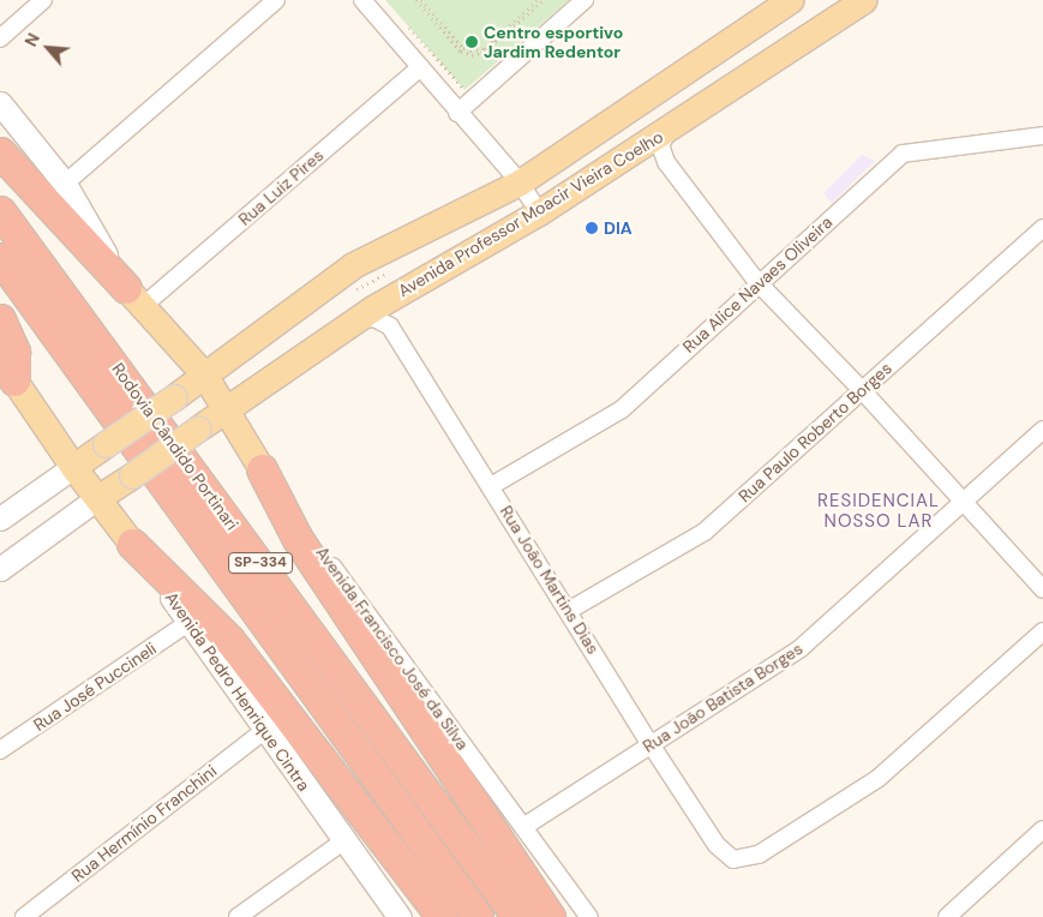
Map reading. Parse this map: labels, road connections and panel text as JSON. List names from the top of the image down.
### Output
{
  "streets": {
    "highway": ["Rodovia Cândido Portinari", "SP-334"],
    "main road": ["Avenida Professor Moacir Vieira Coelho", "Avenida Francisco José da Silva"],
    "street": [
      "Rua Luiz Pires",
      "Rua Alice Navaes Oliveira",
      "Rua Paulo Roberto Borges",
      "Rua João Martins Dias",
      "Rua José Puccineli",
      "Avenida Pedro Henrique Cintra",
      "Rua João Batista Borges",
      "Rua Hermínio Franchini"
    ]
  },
  "crossings": [
    ["Rua Luiz Pires", "Avenida Francisco José da Silva"],
    ["Avenida Professor Moacir Vieira Coelho", "Rua João Martins Dias"],
    ["Avenida Professor Moacir Vieira Coelho", "Avenida Francisco José da Silva"],
    ["Rua Alice Navaes Oliveira", "Rua João Martins Dias"],
    ["Rua Paulo Roberto Borges", "Rua João Martins Dias"],
    ["Rua João Martins Dias", "Rua João Batista Borges"],
    ["Avenida Francisco José da Silva", "Rua João Batista Borges"],
    ["Rua José Puccineli", "Avenida Pedro Henrique Cintra"],
    ["Avenida Pedro Henrique Cintra", "Rua Hermínio Franchini"]
  ],
  "districts": ["RESIDENCIAL NOSSO LAR"],
  "places": ["Centro esportivo Jardim Redentor", "DIA"],
  "north": "top left"
}
